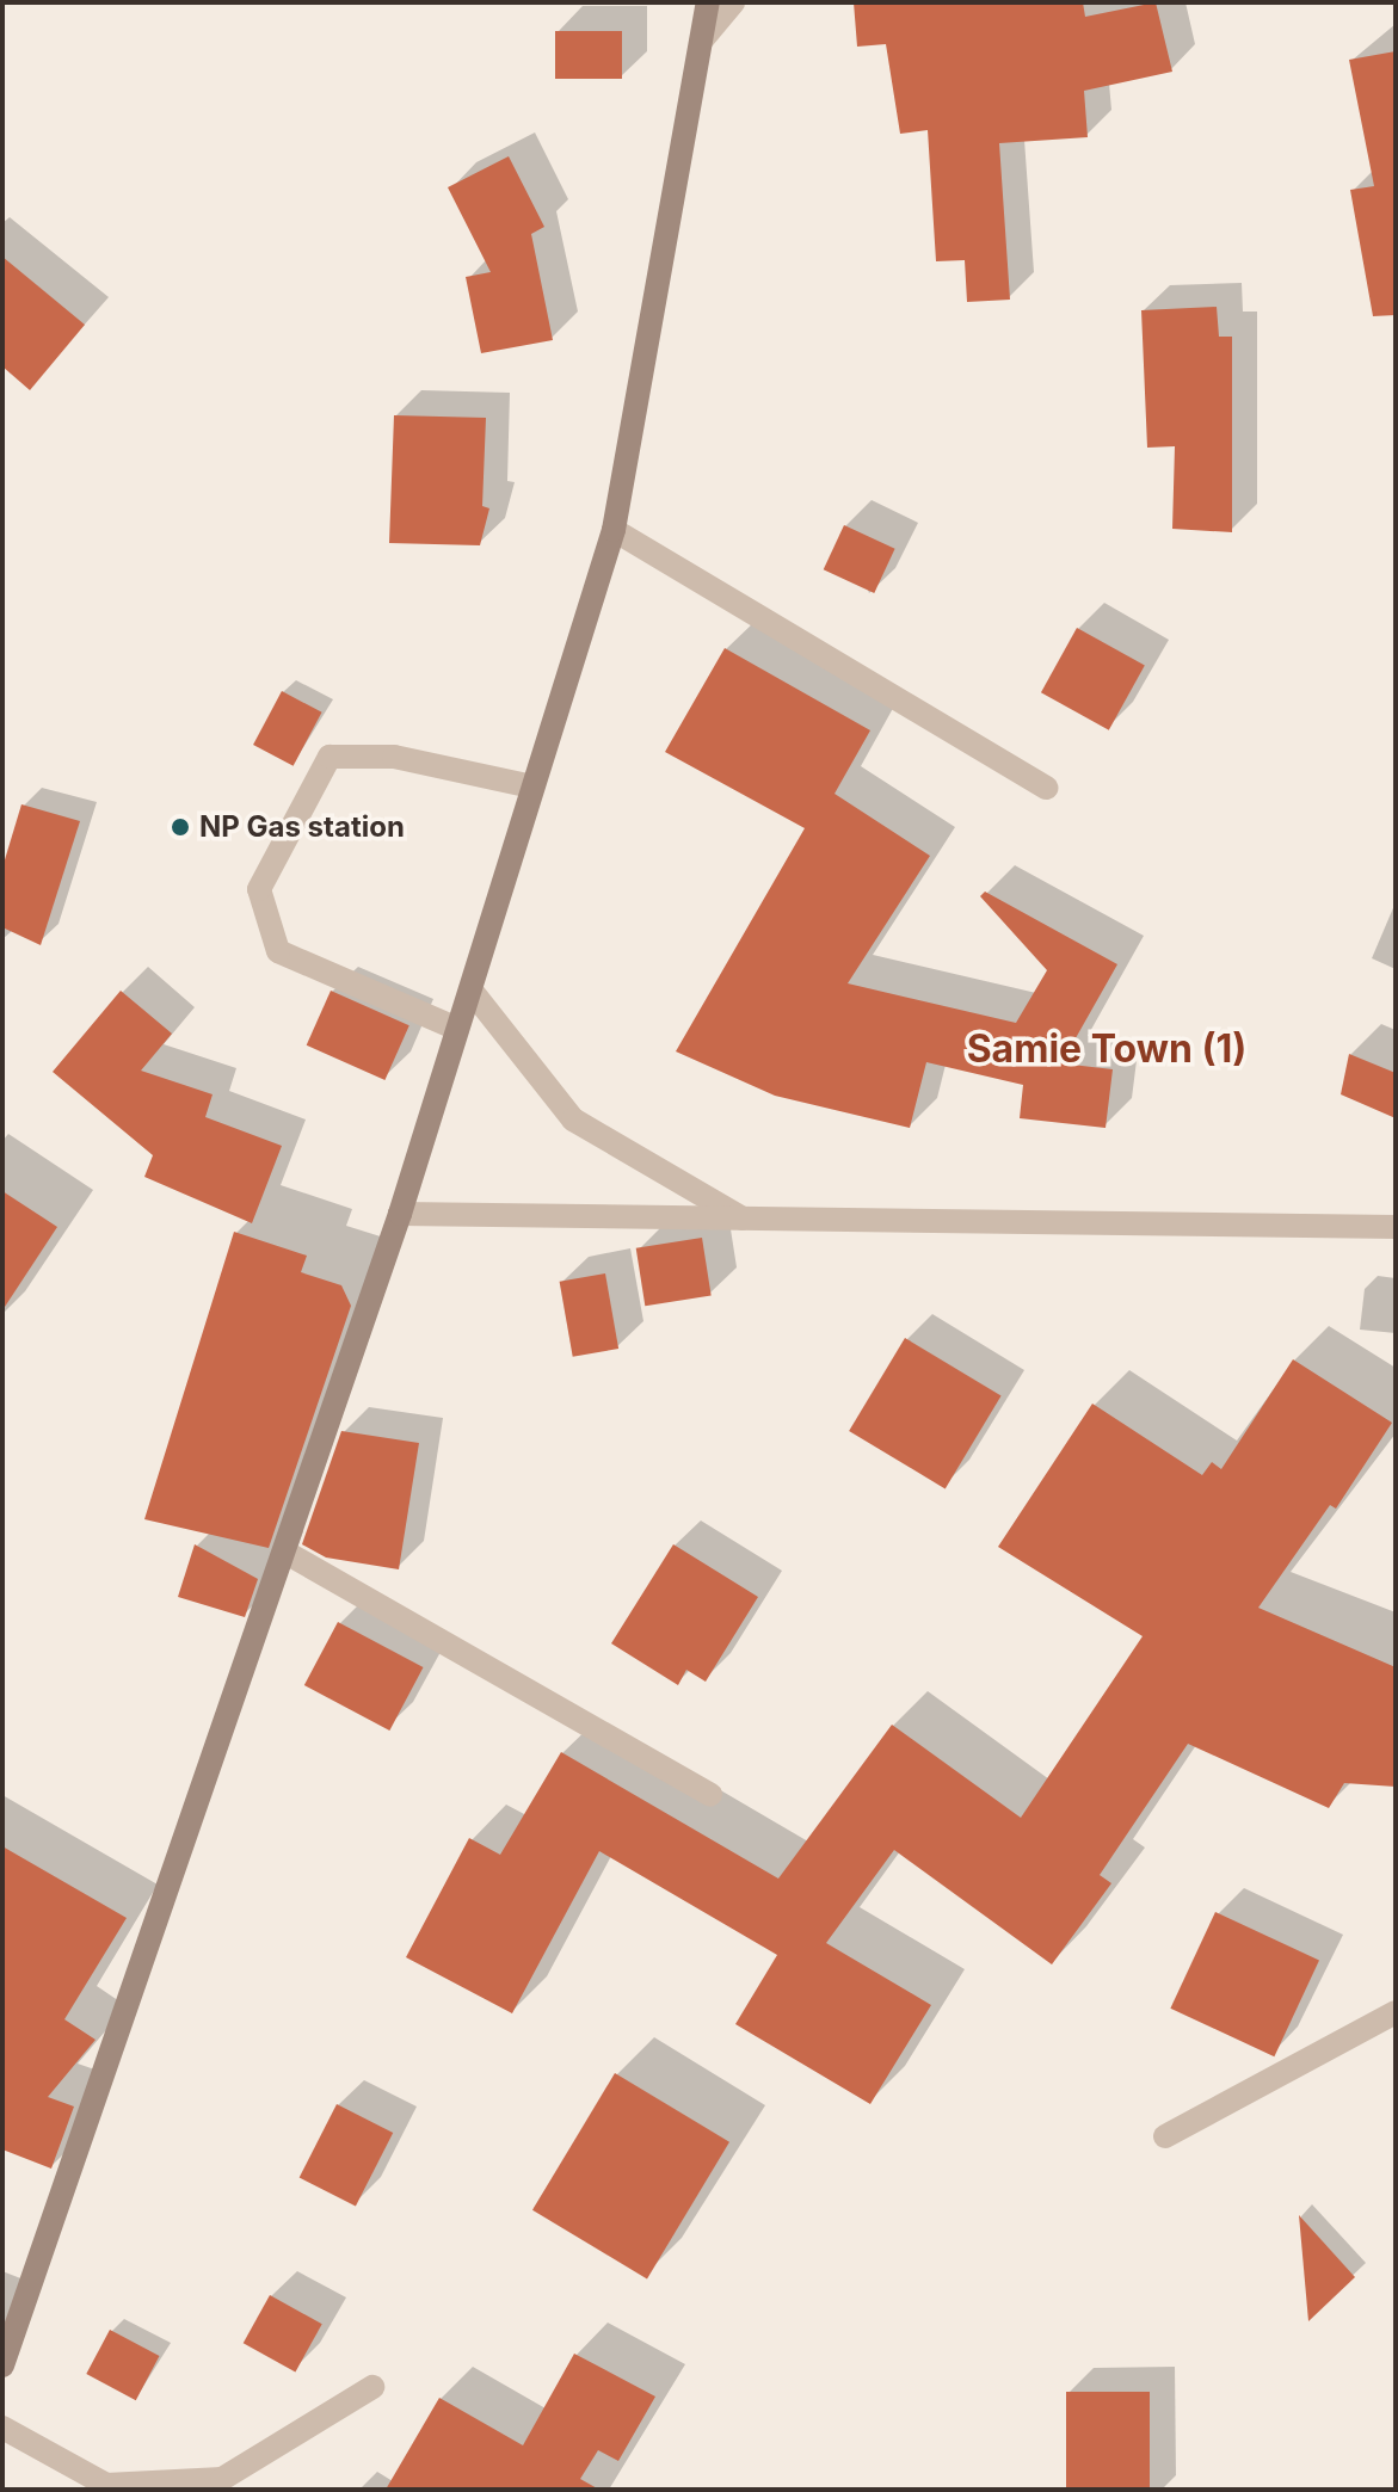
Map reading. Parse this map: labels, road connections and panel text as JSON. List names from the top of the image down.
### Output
{
  "districts": ["Samie Town (1)"],
  "places": ["NP Gas station"]
}
